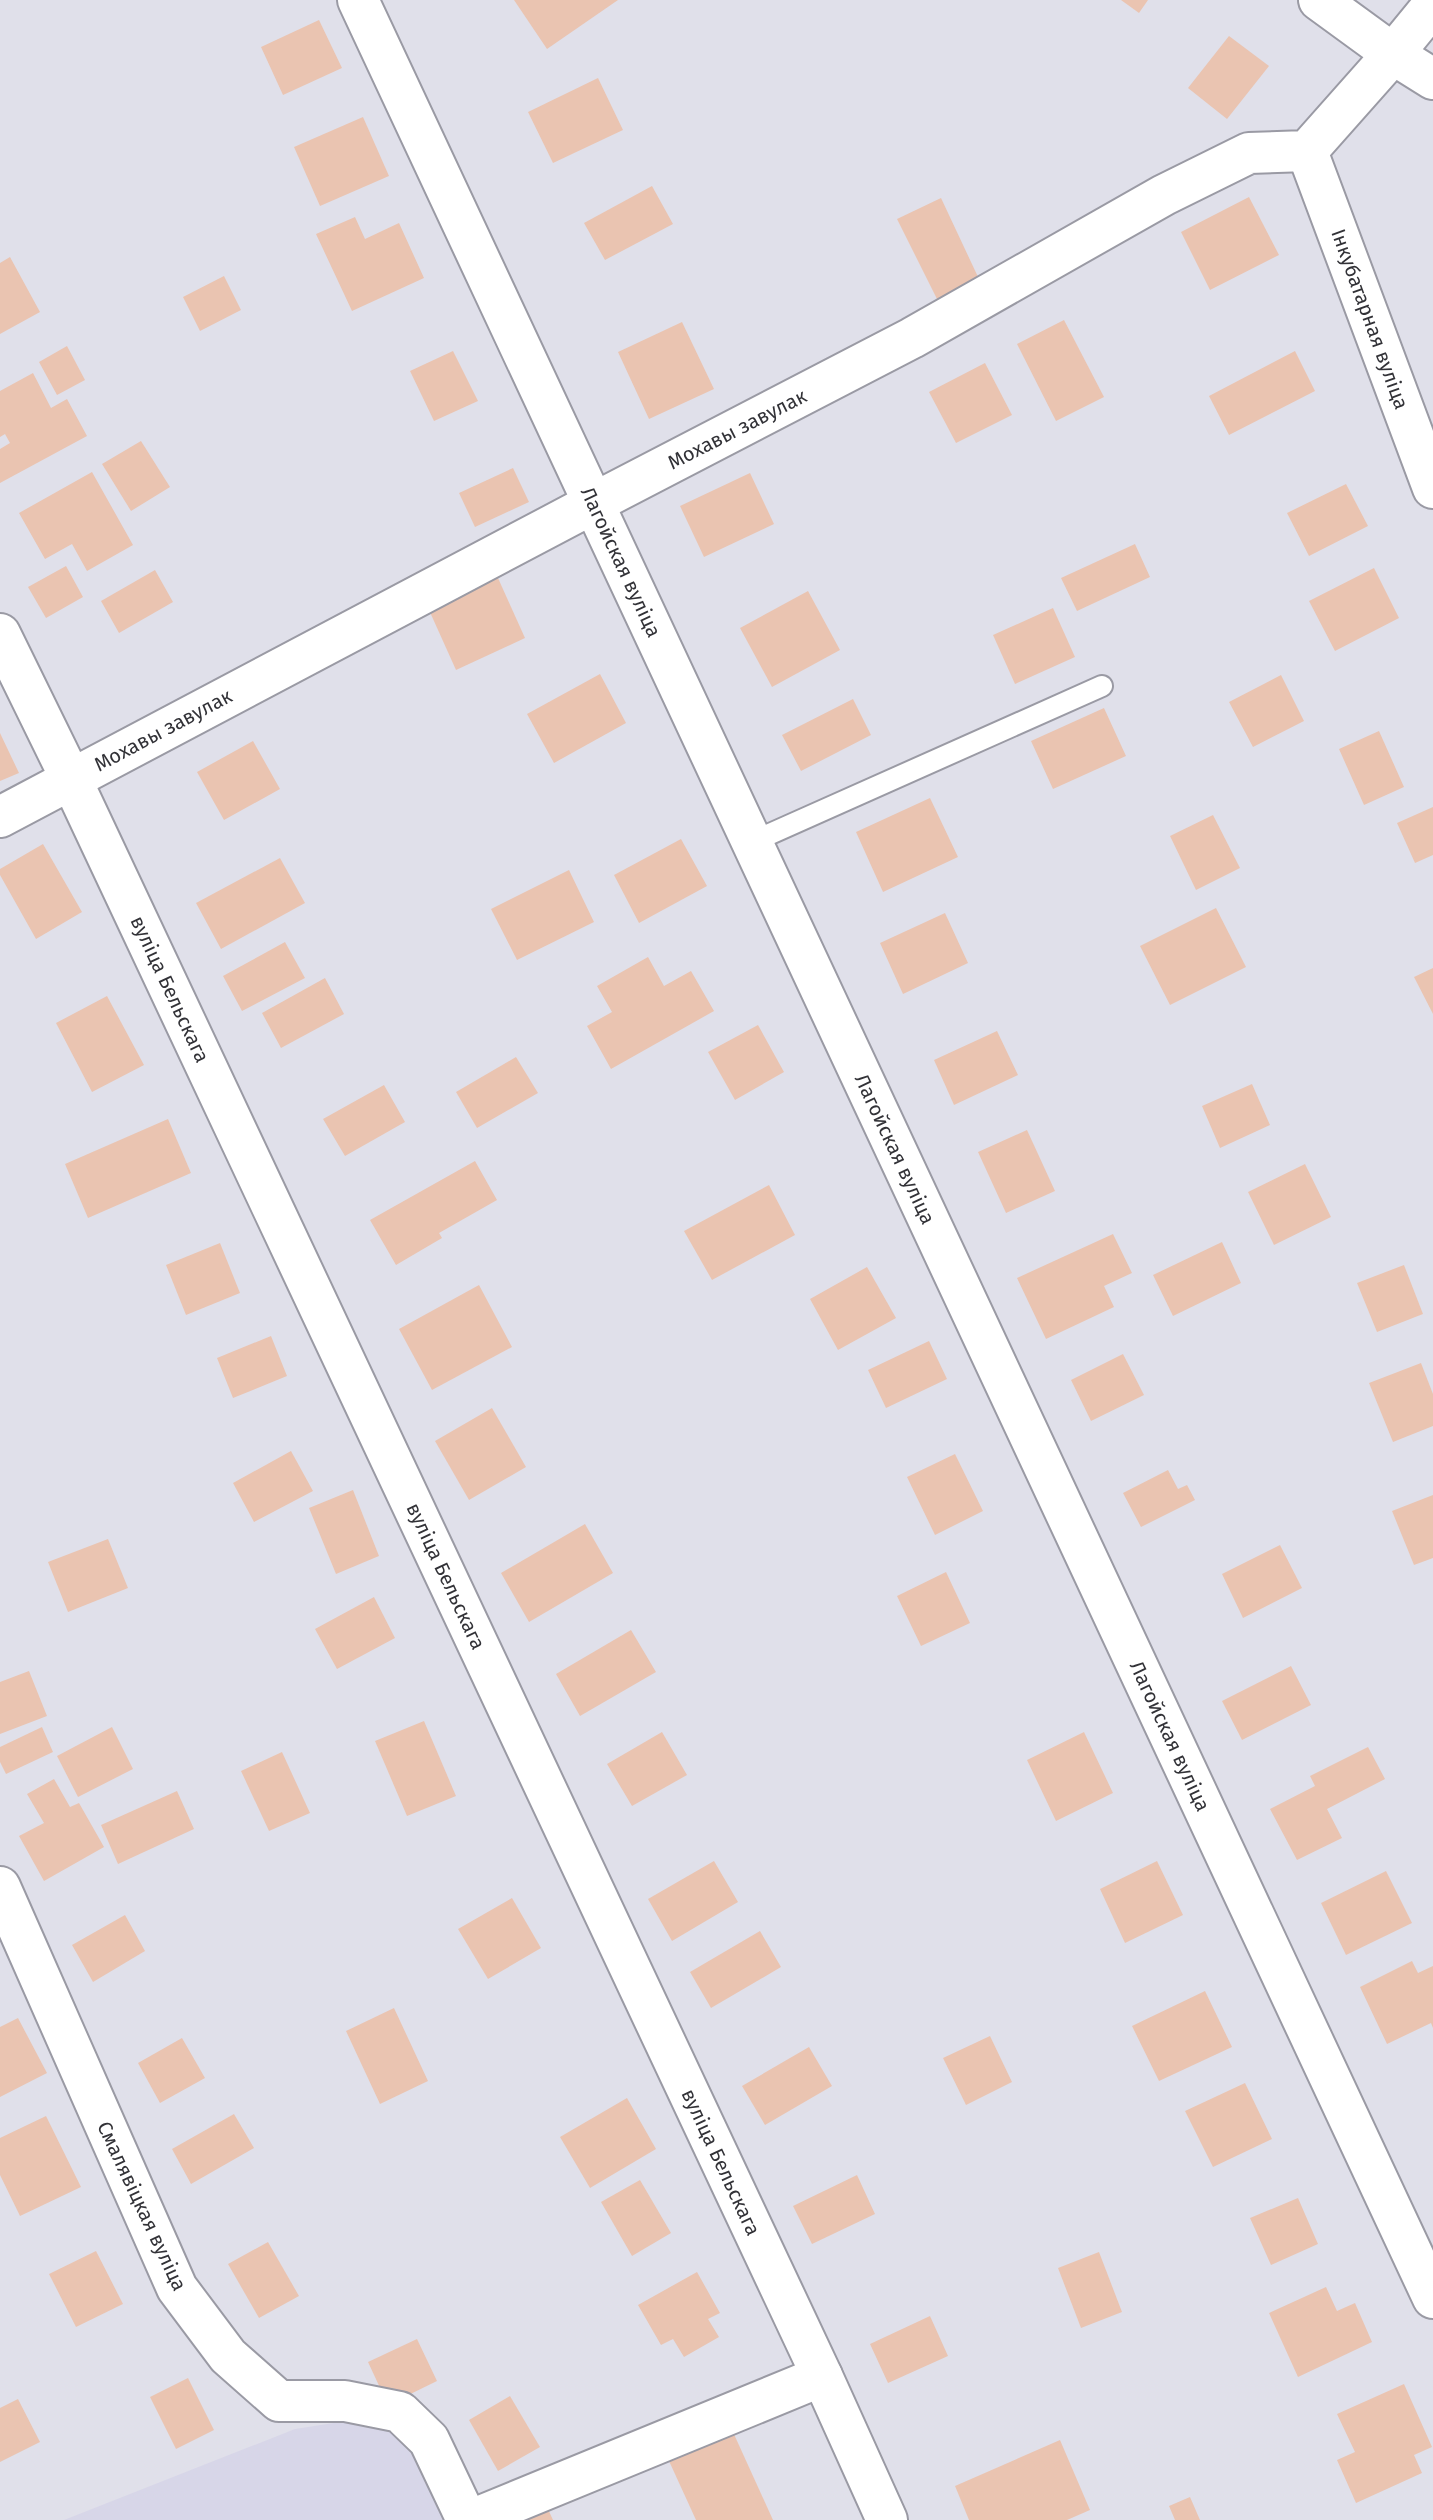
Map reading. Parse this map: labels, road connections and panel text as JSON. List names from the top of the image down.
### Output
{
  "streets": {
    "street": [
      "Інкубатарная вуліца",
      "Мохавы завулак",
      "Лагойская вуліца",
      "вуліца Бельскага",
      "Смалявіцкая вуліца"
    ]
  },
  "crossings": [
    ["Інкубатарная вуліца", "Мохавы завулак"],
    ["Мохавы завулак", "Лагойская вуліца"],
    ["Мохавы завулак", "вуліца Бельскага"],
    ["вуліца Бельскага", "Смалявіцкая вуліца"]
  ]
}
